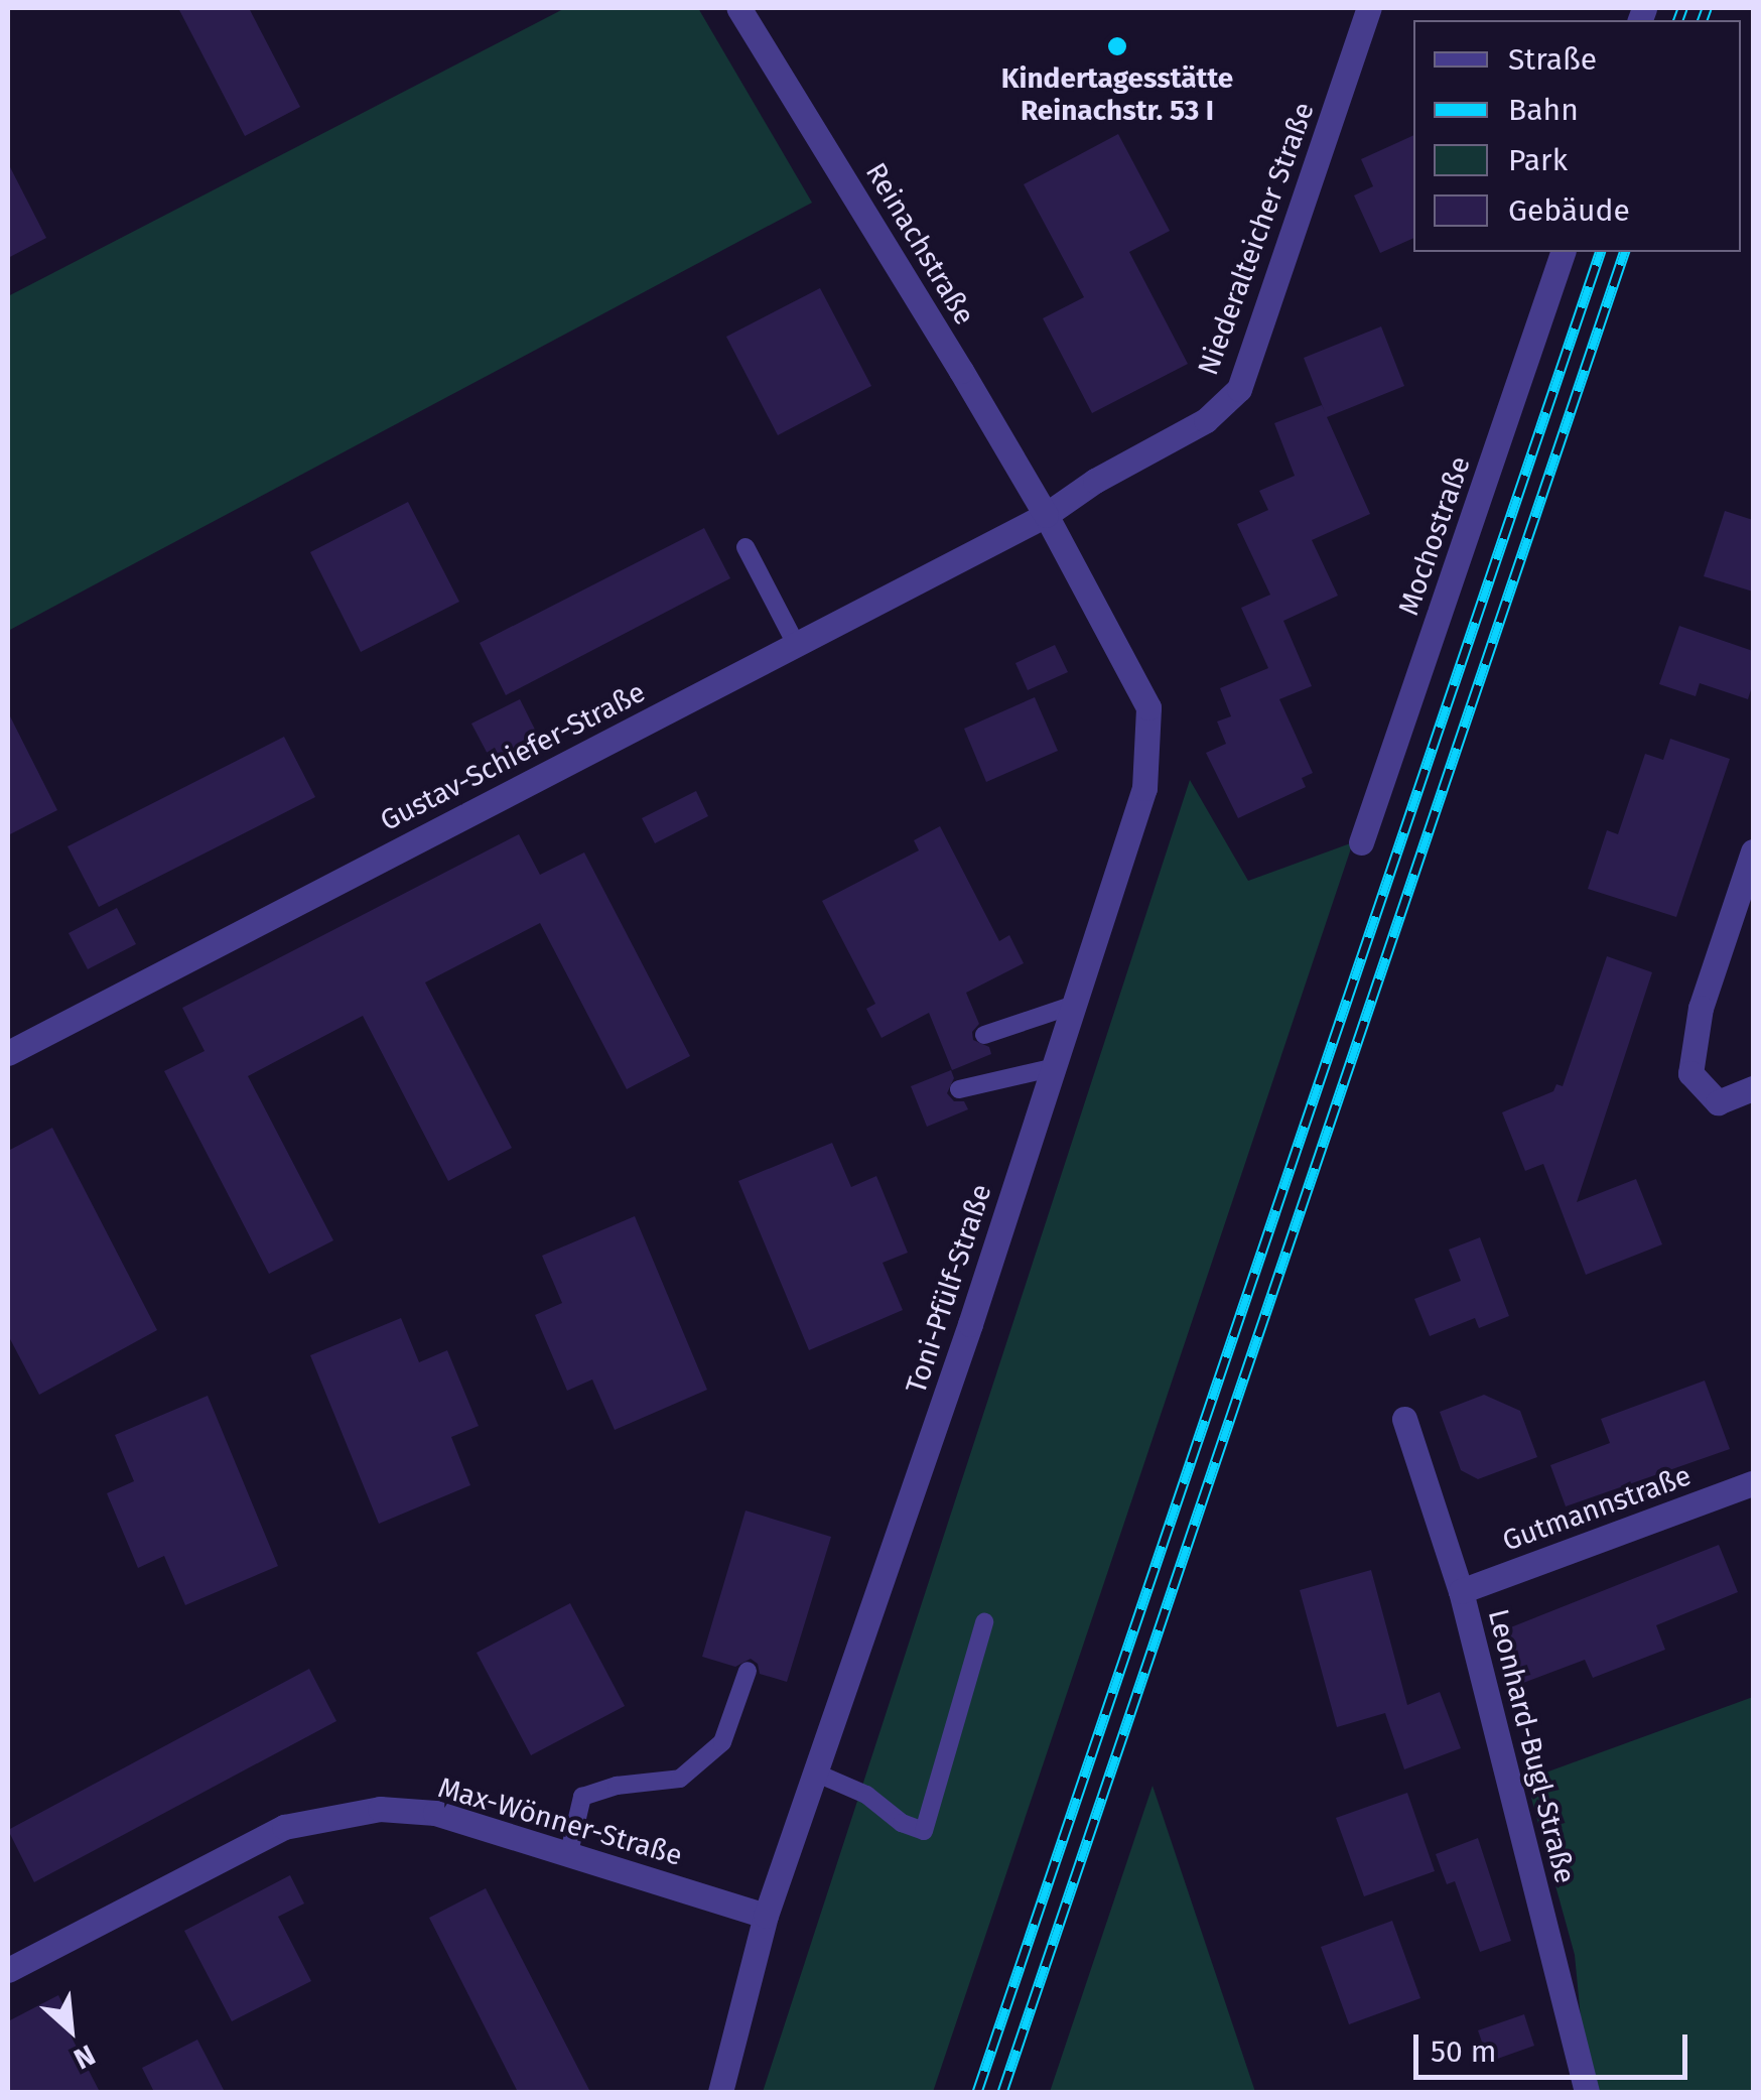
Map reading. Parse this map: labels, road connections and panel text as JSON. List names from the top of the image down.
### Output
{
  "streets": {
    "street": [
      "Niederalteicher Straße",
      "Reinachstraße",
      "Mochostraße",
      "Gustav-Schiefer-Straße",
      "Toni-Pfülf-Straße",
      "Gutmannstraße",
      "Leonhard-Bugl-Straße",
      "Max-Wönner-Straße"
    ]
  },
  "crossings": [
    ["Niederalteicher Straße", "Reinachstraße"],
    ["Niederalteicher Straße", "Gustav-Schiefer-Straße"],
    ["Niederalteicher Straße", "Toni-Pfülf-Straße"],
    ["Reinachstraße", "Gustav-Schiefer-Straße"],
    ["Reinachstraße", "Toni-Pfülf-Straße"],
    ["Gustav-Schiefer-Straße", "Toni-Pfülf-Straße"],
    ["Toni-Pfülf-Straße", "Max-Wönner-Straße"],
    ["Gutmannstraße", "Leonhard-Bugl-Straße"]
  ],
  "places": ["Kindertagesstätte Reinachstr. 53 I"],
  "legend": [
    "Straße",
    "Bahn",
    "Park",
    "Gebäude"
  ],
  "scale_bar": "50 m",
  "north": "bottom right"
}
